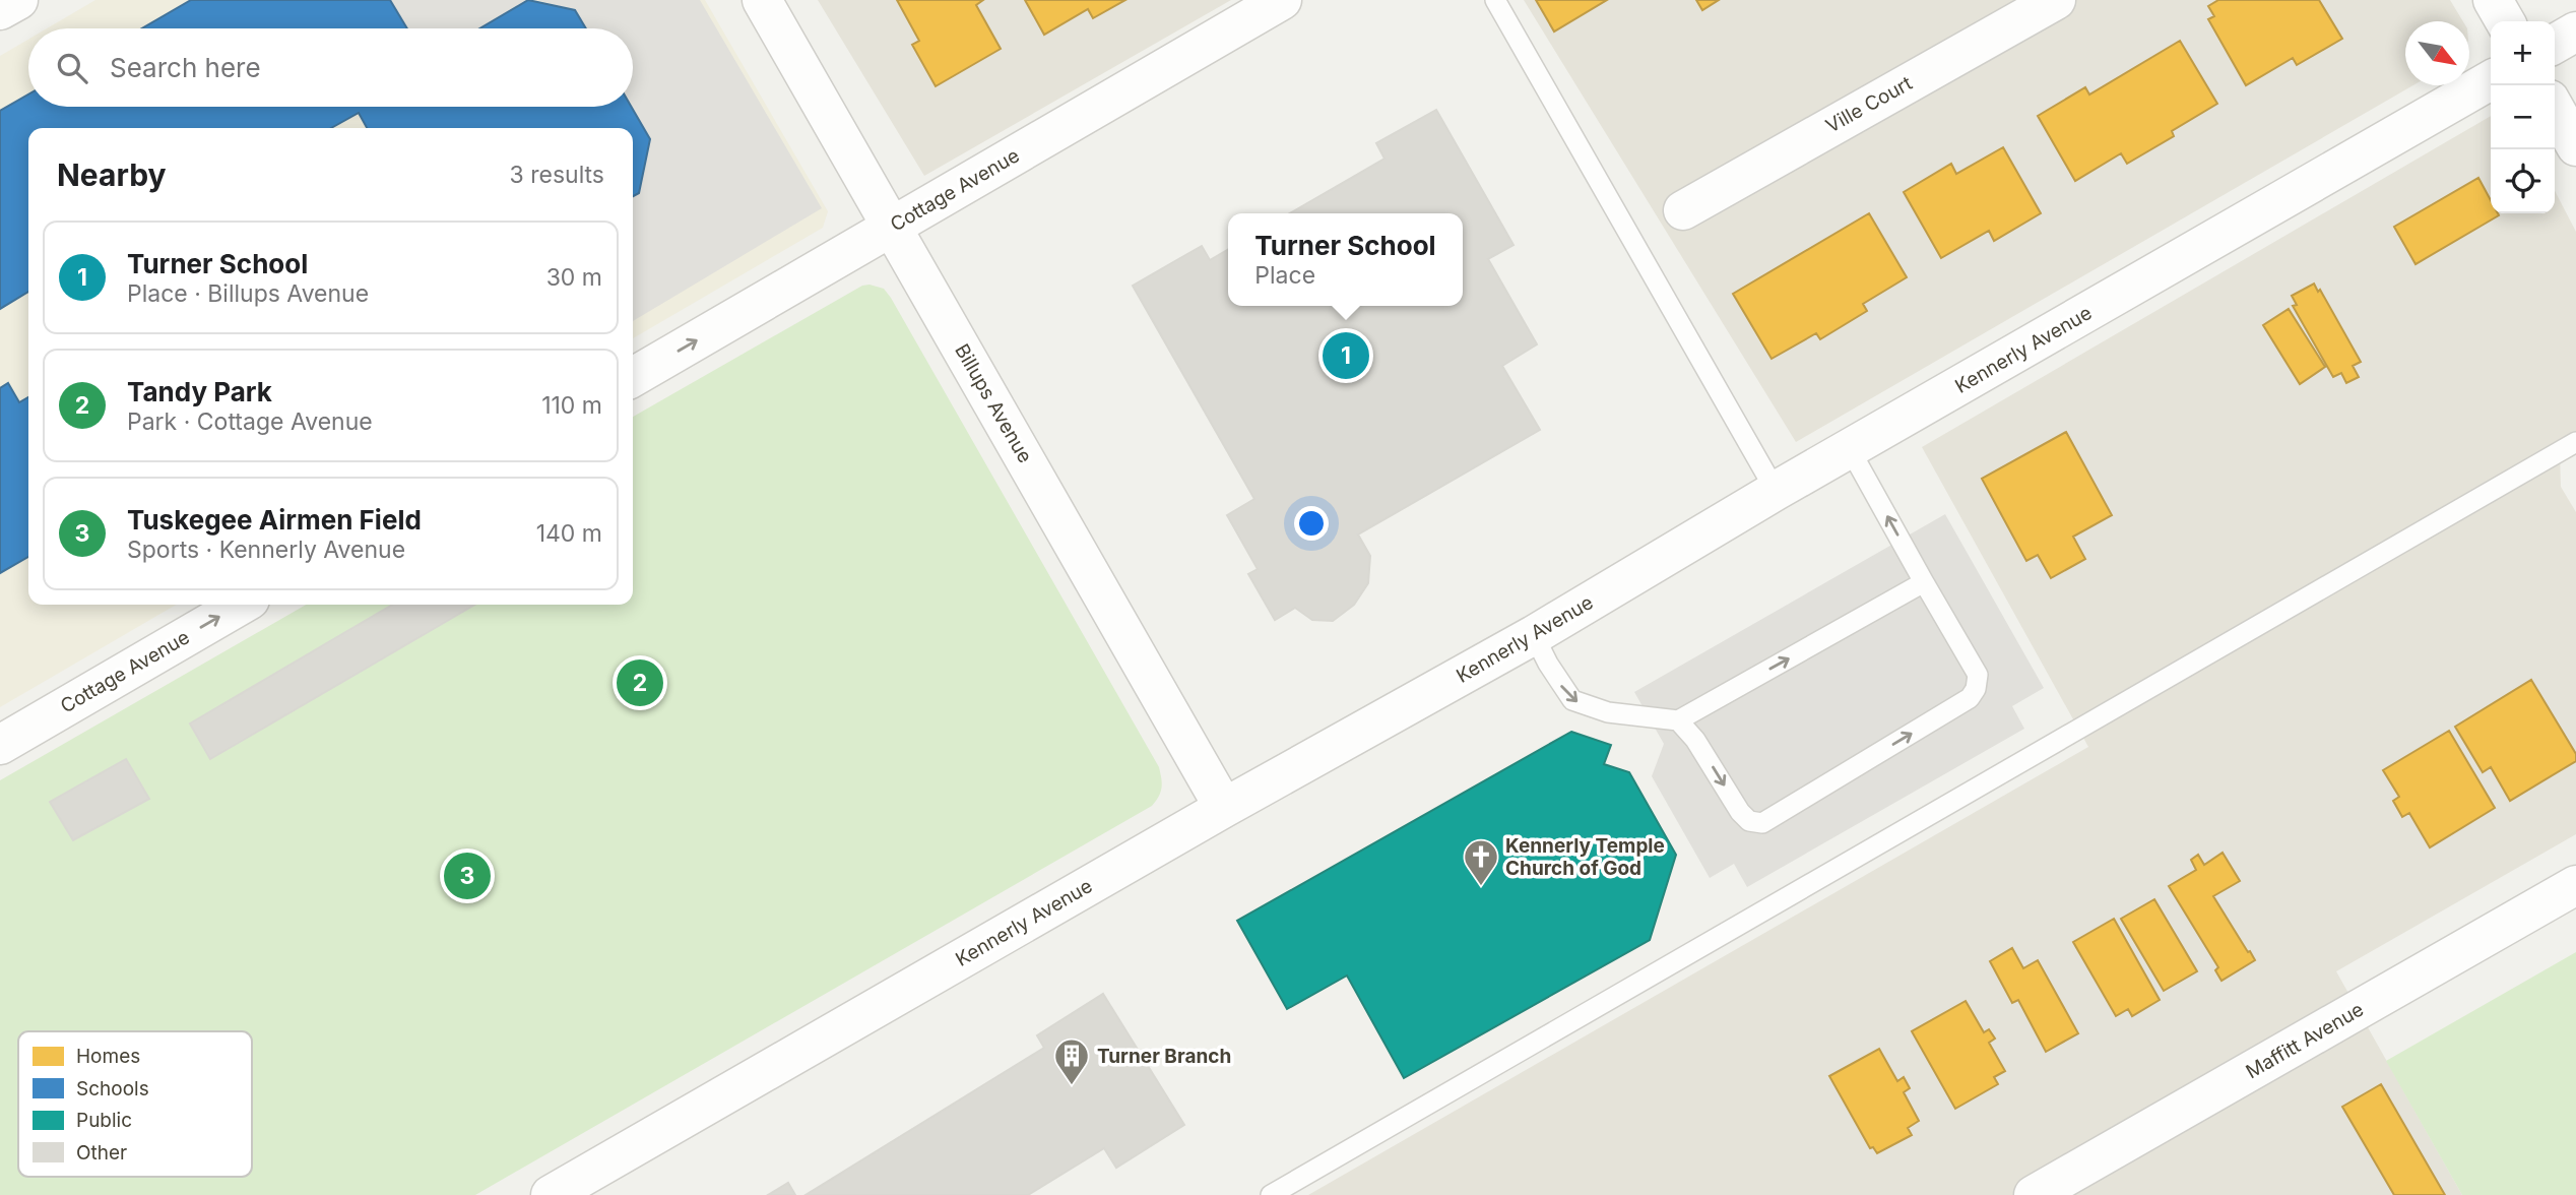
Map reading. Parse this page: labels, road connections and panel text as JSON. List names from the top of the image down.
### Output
{
  "streets": {
    "street": [
      "Ville Court",
      "Cottage Avenue",
      "Kennerly Avenue",
      "Billups Avenue",
      "Maffitt Avenue"
    ]
  },
  "crossings": [
    ["Cottage Avenue", "Billups Avenue"],
    ["Kennerly Avenue", "Billups Avenue"]
  ],
  "one_way": ["Cottage Avenue"],
  "places": {
    "church": ["Kennerly Temple Church of God"],
    "building": ["Turner Branch"]
  },
  "legend": [
    "Homes",
    "Schools",
    "Public",
    "Other"
  ],
  "north": "bottom right",
  "page": {
    "map_buttons": ["+", "−"],
    "search": "Search here",
    "heading": ["Nearby", "3 results"],
    "popup": ["Turner School", "Place"],
    "list": [
      {
        "mark": "1",
        "name": "Turner School",
        "note": "Place · Billups Avenue",
        "value": "30 m"
      },
      {
        "mark": "2",
        "name": "Tandy Park",
        "note": "Park · Cottage Avenue",
        "value": "110 m"
      },
      {
        "mark": "3",
        "name": "Tuskegee Airmen Field",
        "note": "Sports · Kennerly Avenue",
        "value": "140 m"
      }
    ],
    "pins": ["1", "2", "3"]
  }
}
